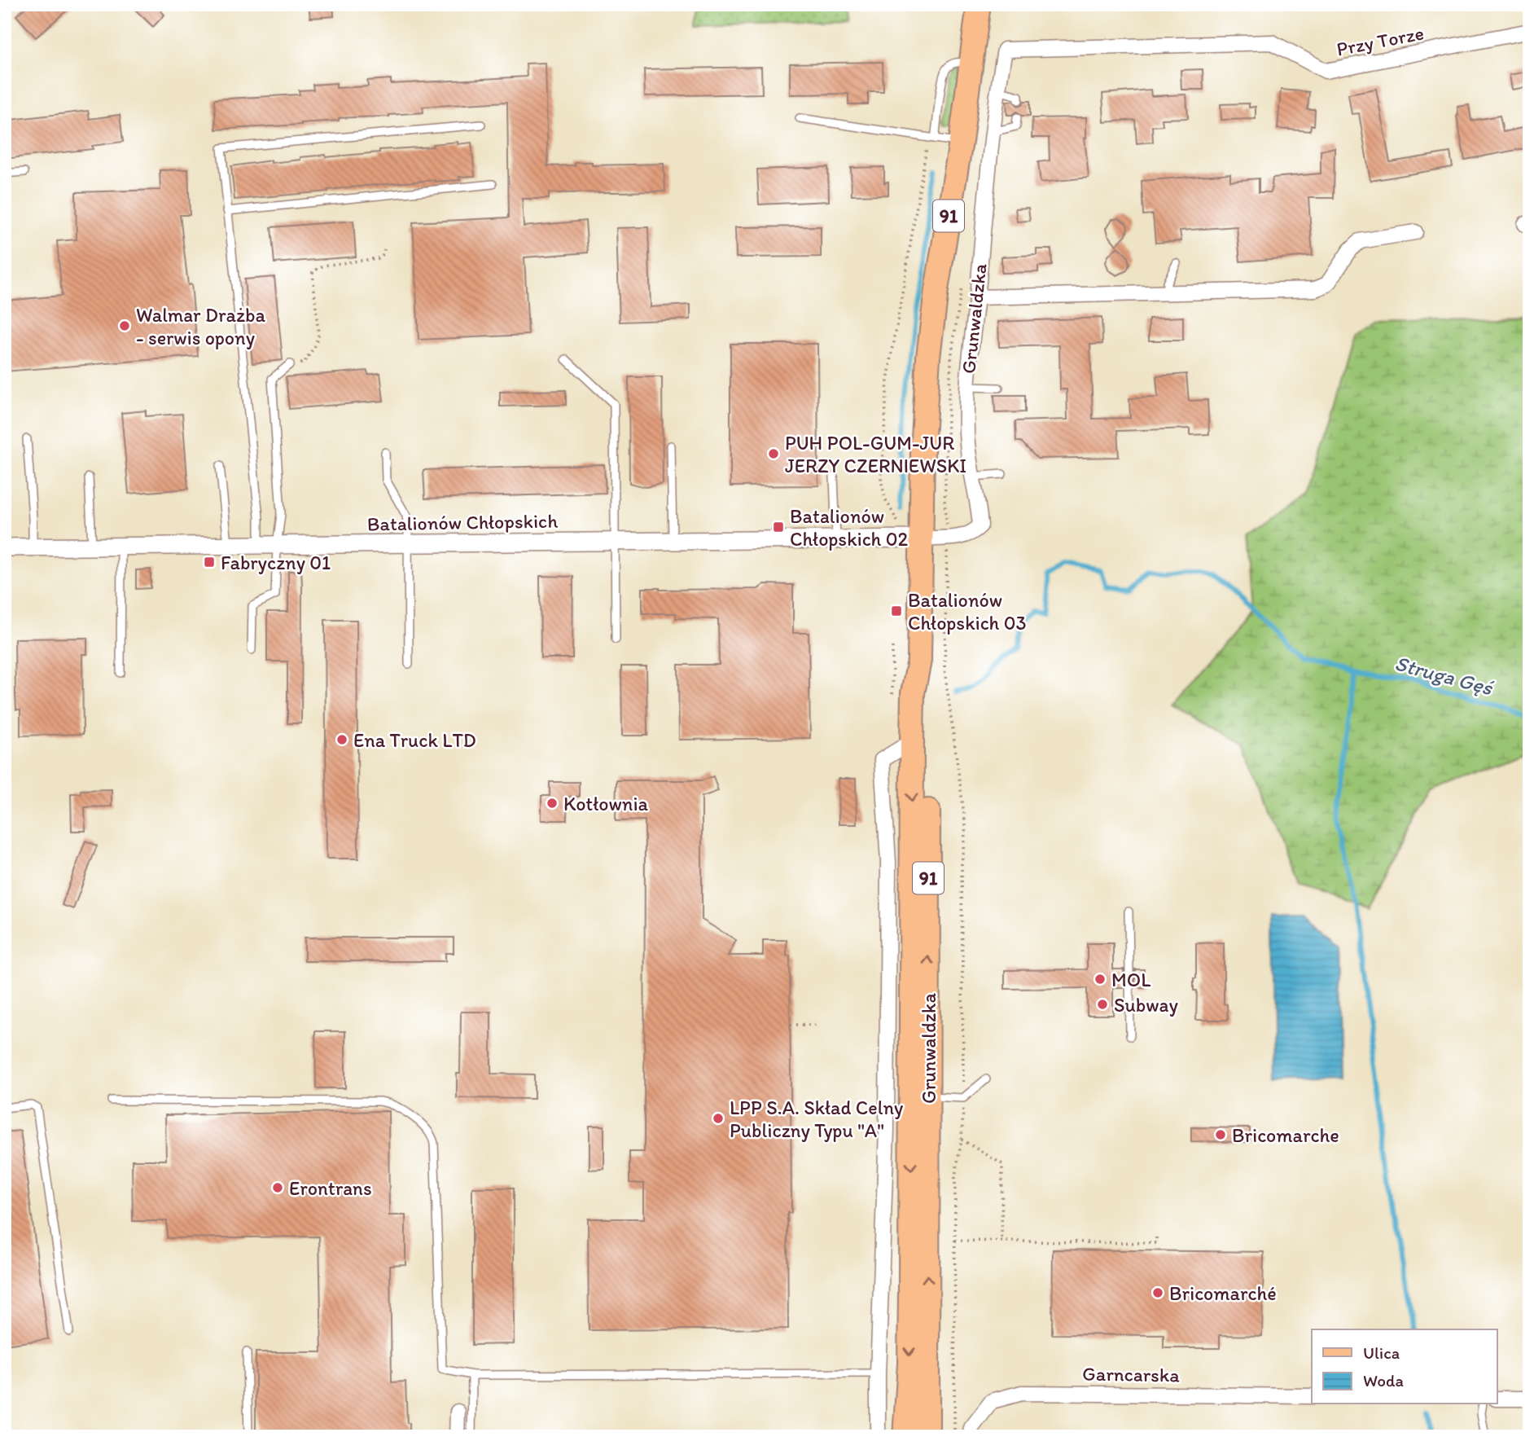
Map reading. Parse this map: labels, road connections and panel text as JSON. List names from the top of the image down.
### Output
{
  "streets": {
    "main road": ["91", "Grunwaldzka"],
    "street": ["Przy Torze", "Batalionów Chłopskich", "Garncarska"]
  },
  "crossings": [
    ["Przy Torze", "Grunwaldzka"],
    ["Grunwaldzka", "Batalionów Chłopskich"]
  ],
  "water": ["Struga Gęś"],
  "places": {
    "other": [
      "Walmar Drażba - serwis opony",
      "PUH POL-GUM-JUR JERZY CZERNIEWSKI",
      "Ena Truck LTD",
      "Kotłownia",
      "MOL",
      "Subway",
      "LPP S.A. Skład Celny Publiczny Typu \"A\"",
      "Bricomarche",
      "Erontrans",
      "Bricomarché"
    ],
    "transit": ["Batalionów Chłopskich 02", "Fabryczny 01", "Batalionów Chłopskich 03"]
  },
  "legend": ["Ulica", "Woda"]
}
